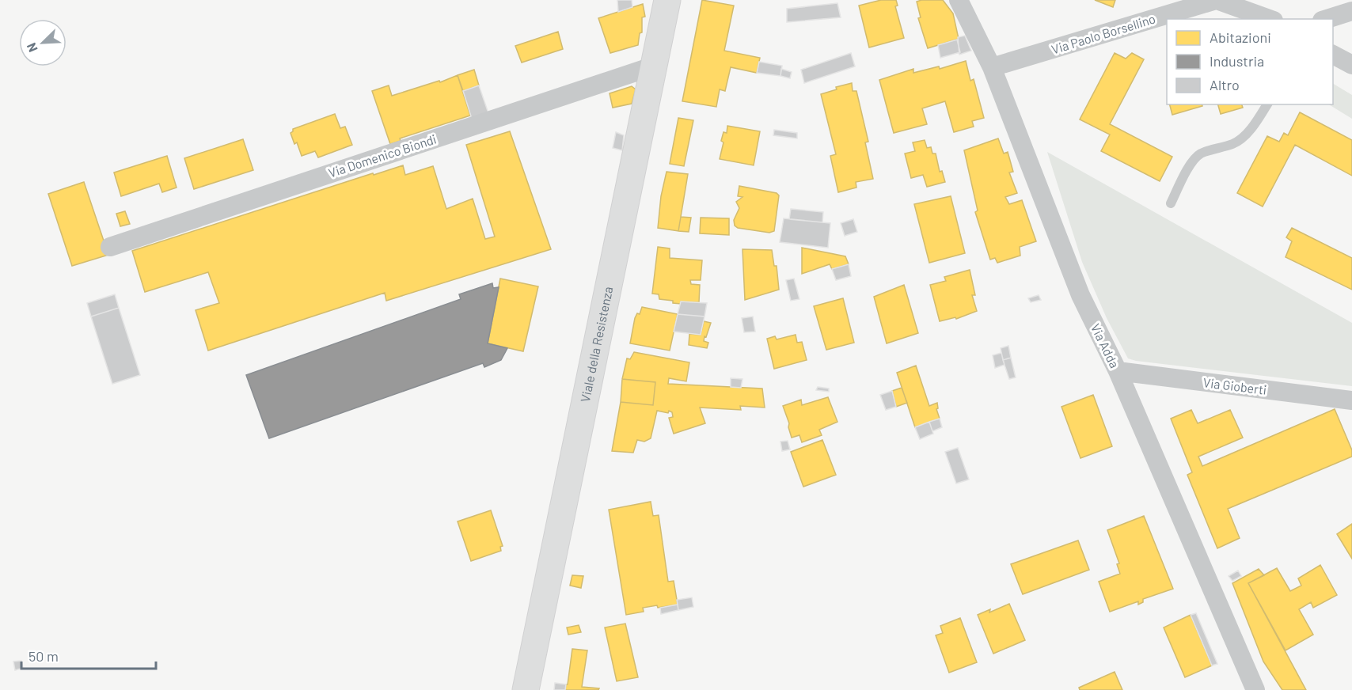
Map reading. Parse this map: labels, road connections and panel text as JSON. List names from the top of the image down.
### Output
{
  "streets": {
    "main road": ["Viale della Resistenza"],
    "street": [
      "Via Paolo Borsellino",
      "Via Domenico Biondi",
      "Via Adda",
      "Via Gioberti"
    ]
  },
  "crossings": [
    ["Via Paolo Borsellino", "Via Adda"],
    ["Via Domenico Biondi", "Viale della Resistenza"],
    ["Via Adda", "Via Gioberti"]
  ],
  "legend": ["Abitazioni", "Industria", "Altro"],
  "scale_bar": "50 m",
  "north": "bottom left"
}
